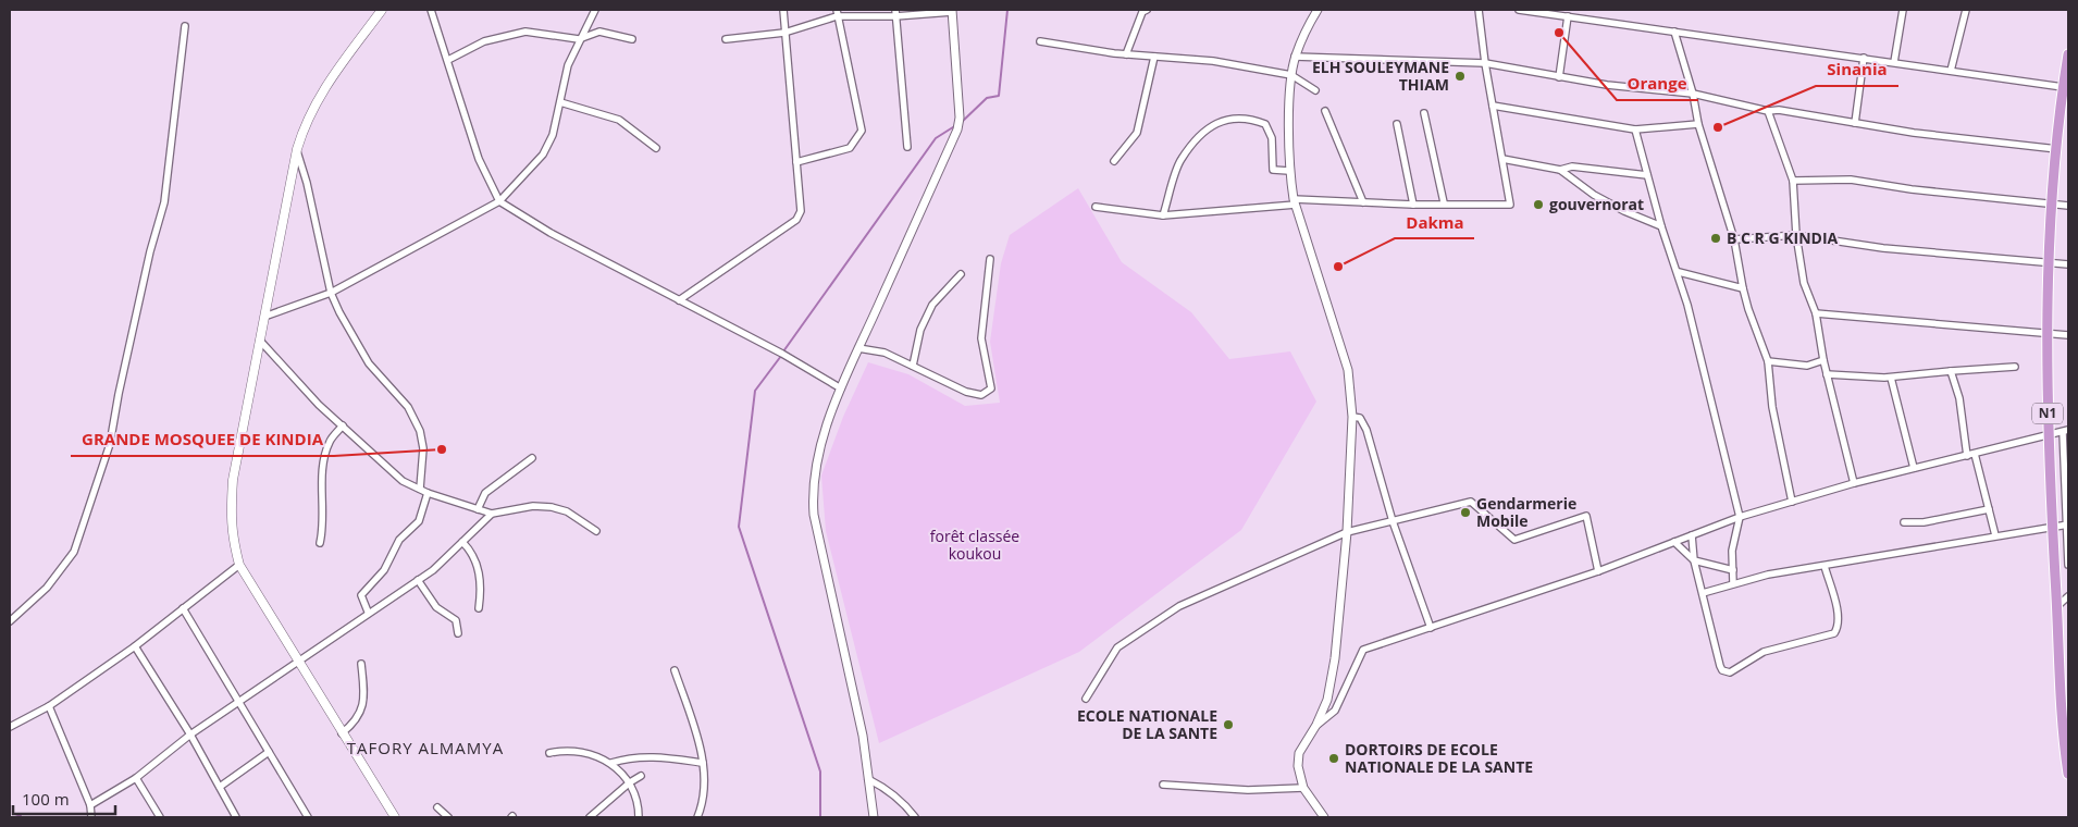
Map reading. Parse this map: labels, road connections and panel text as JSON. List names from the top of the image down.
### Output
{
  "streets": {
    "highway": ["N1"]
  },
  "districts": ["TAFORY ALMAMYA"],
  "parks": ["forêt classée koukou"],
  "places": [
    "Orange",
    "ELH SOULEYMANE THIAM",
    "Sinania",
    "gouvernorat",
    "B C R G KINDIA",
    "Dakma",
    "GRANDE MOSQUEE DE KINDIA",
    "Gendarmerie Mobile",
    "ECOLE NATIONALE DE LA SANTE",
    "DORTOIRS DE ECOLE NATIONALE DE LA SANTE"
  ],
  "scale_bar": "100 m"
}
